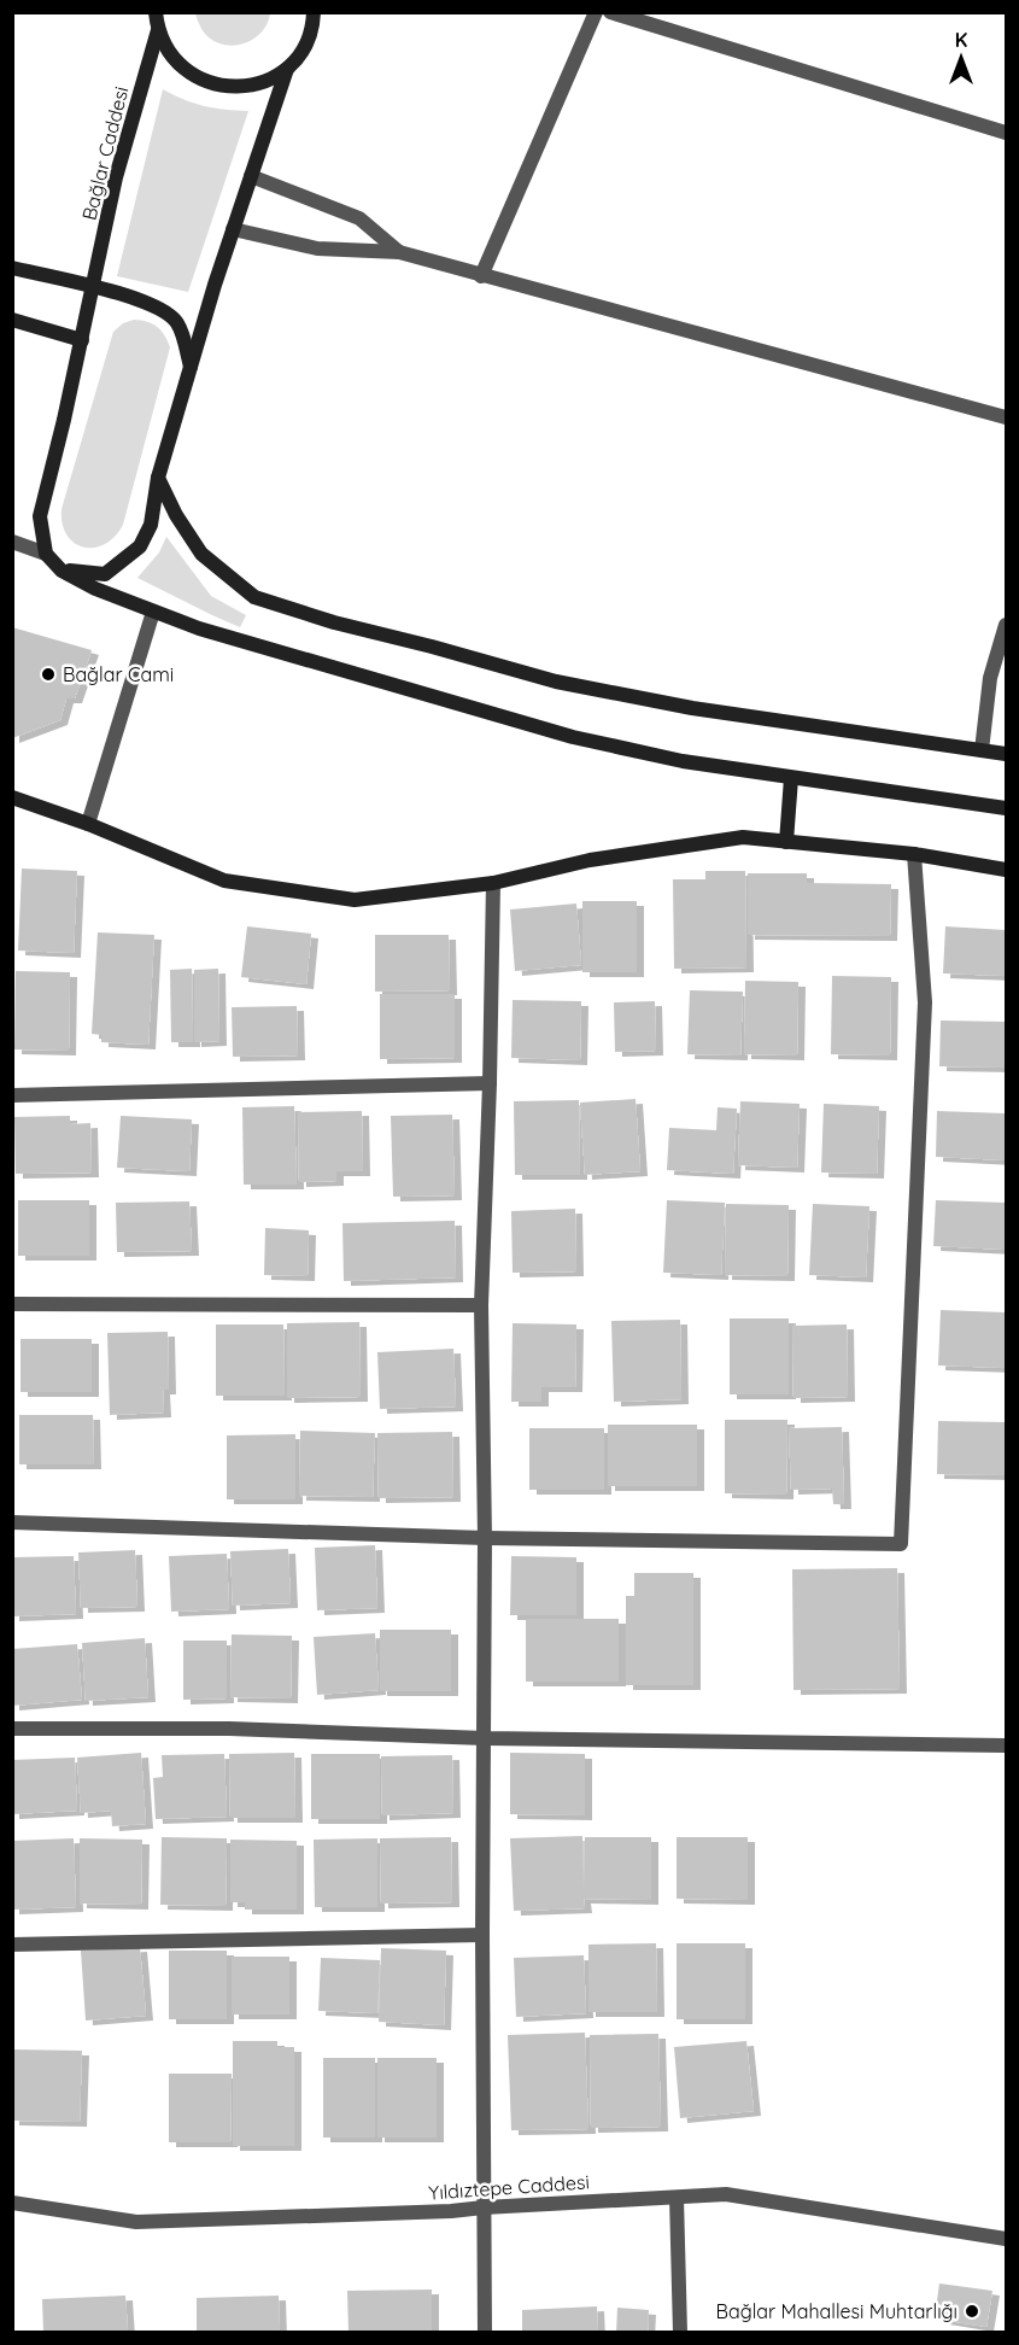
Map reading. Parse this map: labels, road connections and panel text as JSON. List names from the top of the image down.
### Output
{
  "streets": {
    "main road": ["Bağlar Caddesi"],
    "street": ["Yıldıztepe Caddesi"]
  },
  "places": ["Bağlar Cami", "Bağlar Mahallesi Muhtarlığı"],
  "north": "top"
}
